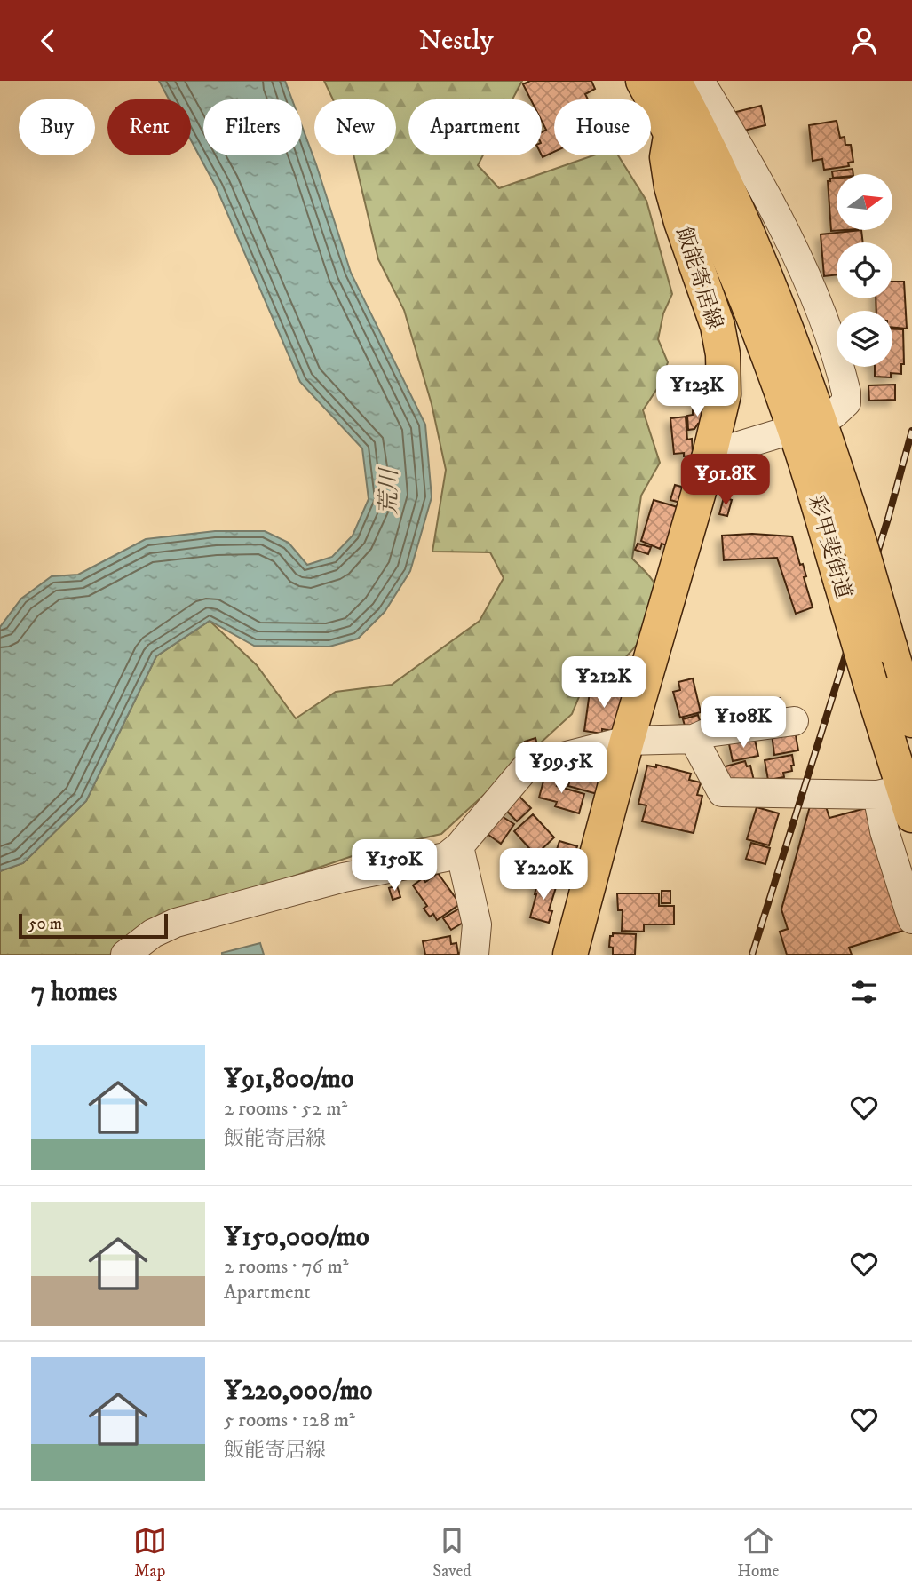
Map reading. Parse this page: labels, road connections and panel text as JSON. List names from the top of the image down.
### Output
{
  "streets": {
    "main road": ["飯能寄居線", "彩甲斐街道"]
  },
  "crossings": [
    ["飯能寄居線", "彩甲斐街道"]
  ],
  "water": ["荒川"],
  "scale_bar": "50 m",
  "north": "right",
  "page": {
    "header": "Nestly",
    "chip": [
      "Buy",
      "Rent",
      "Filters",
      "New",
      "Apartment",
      "House"
    ],
    "price": [
      "¥123K",
      "¥91.8K",
      "¥212K",
      "¥108K",
      "¥99.5K",
      "¥150K",
      "¥220K"
    ],
    "scale": "50 m",
    "heading": "7 homes",
    "list": [
      {
        "name": "¥91,800/mo",
        "note": "2 rooms · 52 m² · 飯能寄居線"
      },
      {
        "name": "¥150,000/mo",
        "note": "2 rooms · 76 m² · Apartment"
      },
      {
        "name": "¥220,000/mo",
        "note": "5 rooms · 128 m² · 飯能寄居線"
      }
    ],
    "tabs": ["Map", "Saved", "Home"]
  }
}
